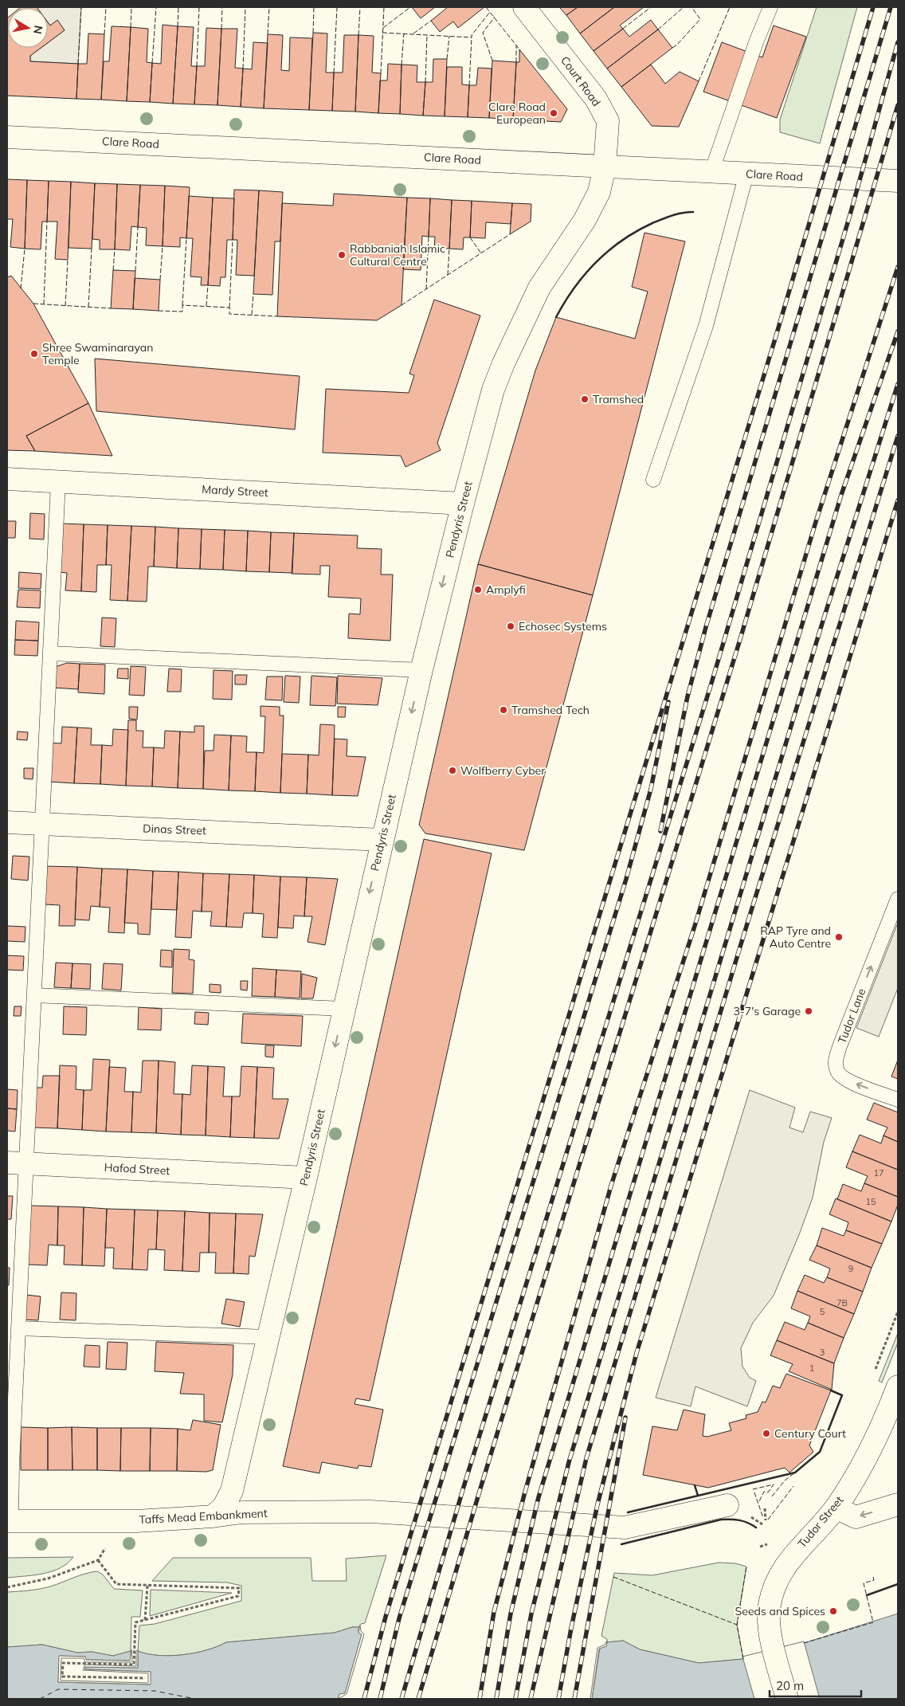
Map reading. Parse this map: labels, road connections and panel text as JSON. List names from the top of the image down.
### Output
{
  "streets": {
    "street": [
      "Court Road",
      "Clare Road",
      "Mardy Street",
      "Pendyris Street",
      "Dinas Street",
      "Hafod Street",
      "Taffs Mead Embankment",
      "Tudor Street"
    ],
    "lane": ["Tudor Lane"]
  },
  "crossings": [
    ["Court Road", "Clare Road"],
    ["Court Road", "Pendyris Street"],
    ["Clare Road", "Pendyris Street"],
    ["Mardy Street", "Pendyris Street"],
    ["Pendyris Street", "Dinas Street"],
    ["Pendyris Street", "Hafod Street"],
    ["Pendyris Street", "Taffs Mead Embankment"]
  ],
  "one_way": ["Pendyris Street"],
  "places": [
    "Clare Road European",
    "Rabbaniah Islamic Cultural Centre",
    "Shree Swaminarayan Temple",
    "Tramshed",
    "Amplyfi",
    "Echosec Systems",
    "Tramshed Tech",
    "Wolfberry Cyber",
    "RAP Tyre and Auto Centre",
    "3-7's Garage",
    "Century Court",
    "Seeds and Spices"
  ],
  "house_numbers": [
    "17",
    "15",
    "9",
    "7B",
    "5",
    "3",
    "1"
  ],
  "scale_bar": "20 m",
  "north": "right"
}
